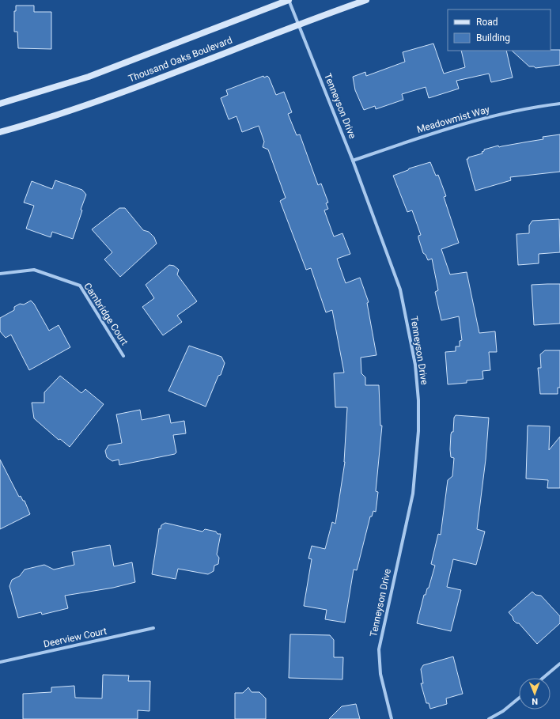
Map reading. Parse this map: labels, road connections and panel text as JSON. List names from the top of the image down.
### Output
{
  "streets": {
    "main road": ["Thousand Oaks Boulevard"],
    "street": [
      "Tenneyson Drive",
      "Meadowmist Way",
      "Cambridge Court",
      "Deerview Court"
    ]
  },
  "crossings": [
    ["Thousand Oaks Boulevard", "Tenneyson Drive"],
    ["Tenneyson Drive", "Meadowmist Way"]
  ],
  "legend": ["Road", "Building"],
  "north": "bottom"
}
